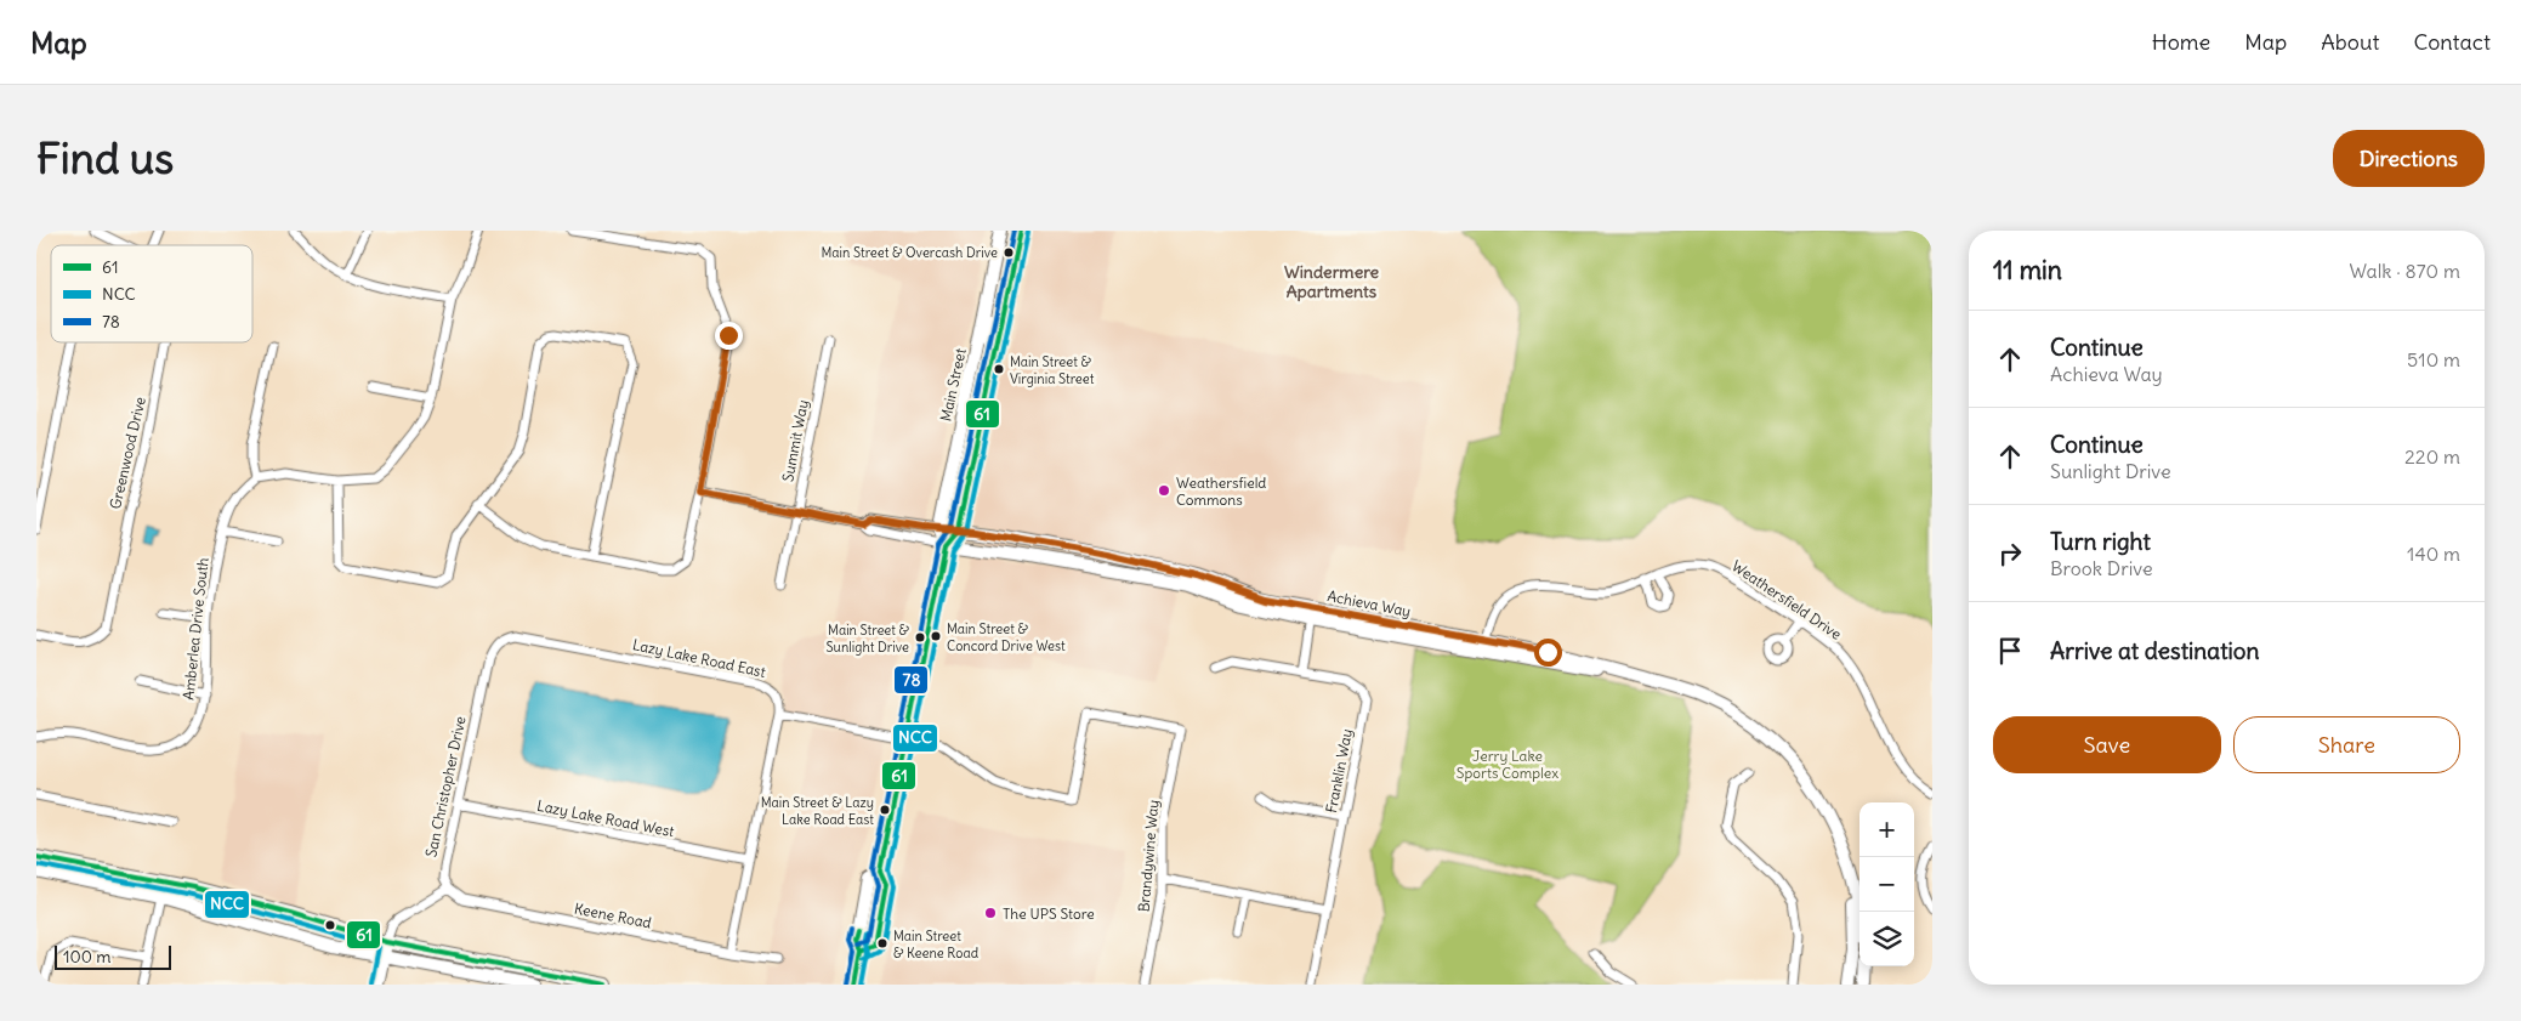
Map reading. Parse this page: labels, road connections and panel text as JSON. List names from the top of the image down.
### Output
{
  "streets": {
    "main road": ["Main Street", "Achieva Way"],
    "street": [
      "Summit Way",
      "Greenwood Drive",
      "Weathersfield Drive",
      "Amberlea Drive South",
      "Lazy Lake Road East",
      "Franklin Way",
      "San Christopher Drive",
      "Lazy Lake Road West",
      "Brandywine Way",
      "Keene Road"
    ]
  },
  "crossings": [
    ["Main Street", "Achieva Way"],
    ["Weathersfield Drive", "Achieva Way"],
    ["Lazy Lake Road East", "San Christopher Drive"],
    ["San Christopher Drive", "Lazy Lake Road West"],
    ["San Christopher Drive", "Keene Road"]
  ],
  "districts": ["Windermere Apartments"],
  "parks": ["Jerry Lake Sports Complex"],
  "places": [
    "Main Street & Overcash Drive",
    "Main Street & Virginia Street",
    "Weathersfield Commons",
    "Main Street & Concord Drive West",
    "Main Street & Sunlight Drive",
    "Main Street & Lazy Lake Road East",
    "The UPS Store",
    "Main Street & Keene Road"
  ],
  "lines": ["transit line 61", "transit line 78", "transit line NCC"],
  "legend": ["61", "NCC", "78"],
  "scale_bar": "100 m",
  "page": {
    "header": "Map",
    "nav": [
      "Home",
      "Map",
      "About",
      "Contact"
    ],
    "buttons": [
      "Directions",
      ["Save", "Share"]
    ],
    "title": "Find us",
    "heading": ["11 min", "Walk · 870 m"],
    "list": [
      ["Continue", "Achieva Way", "510 m"],
      ["Continue", "Sunlight Drive", "220 m"],
      ["Turn right", "Brook Drive", "140 m"],
      "Arrive at destination"
    ],
    "map_buttons": ["+", "−"],
    "scale": "100 m"
  }
}
